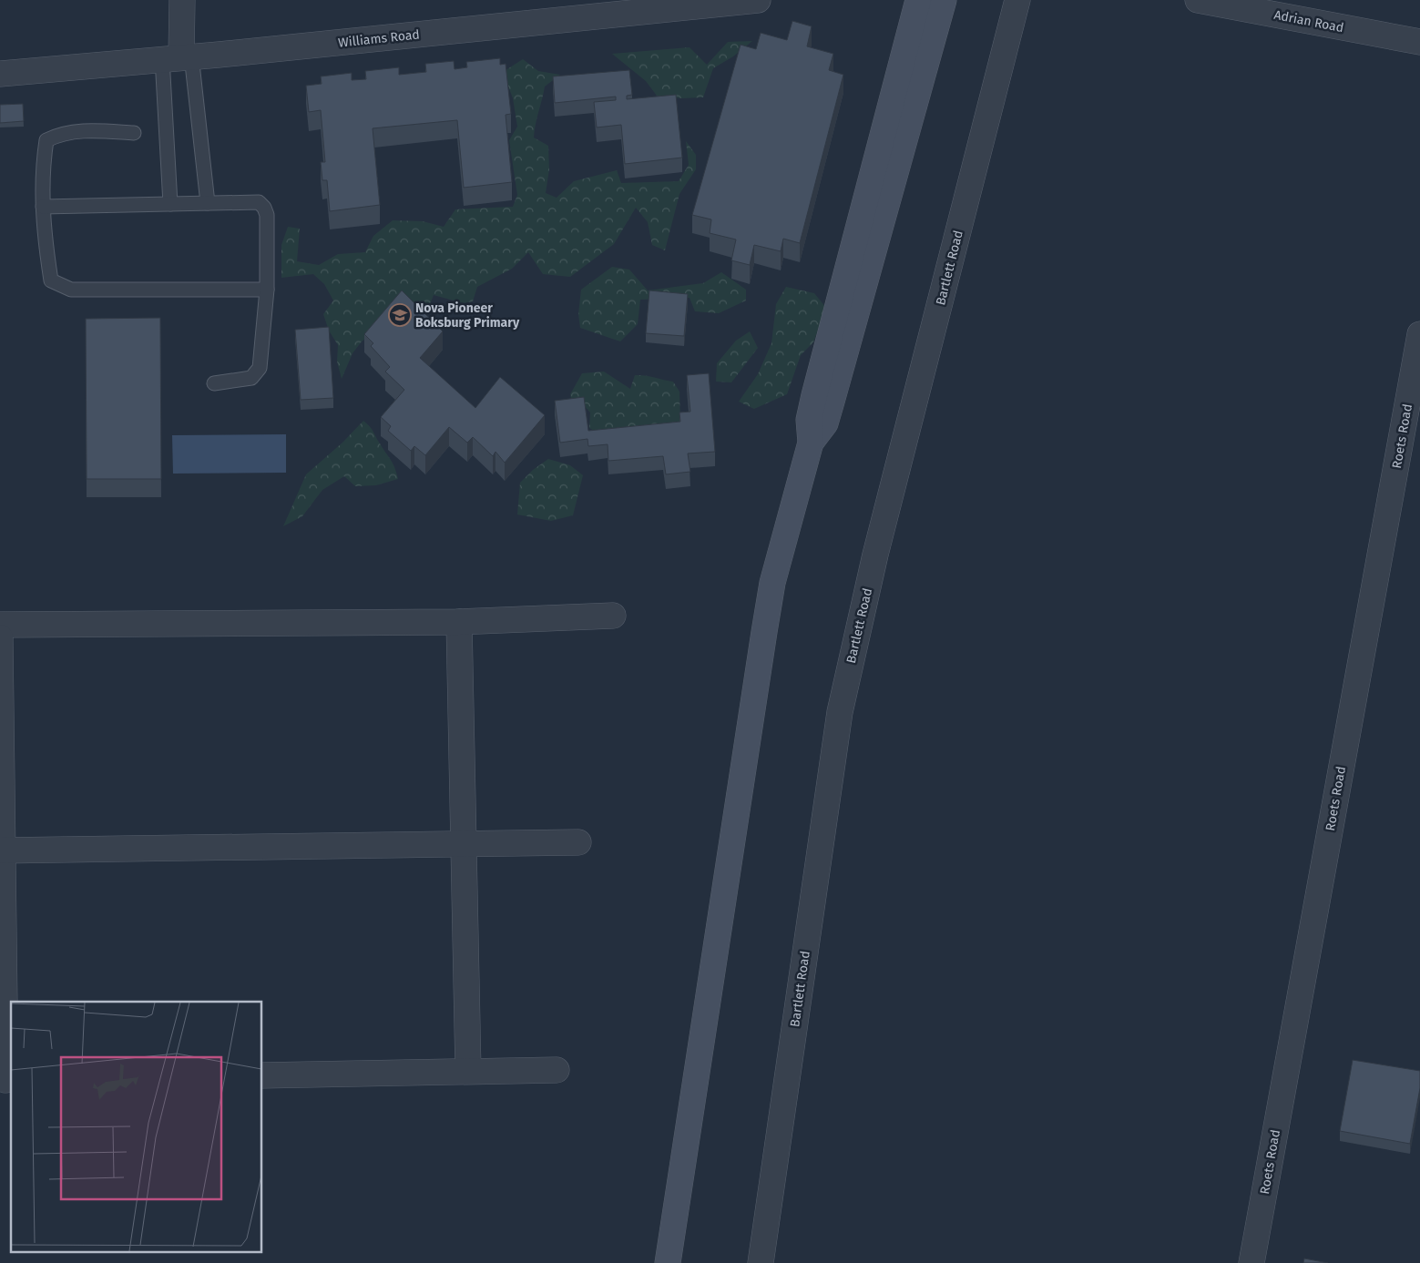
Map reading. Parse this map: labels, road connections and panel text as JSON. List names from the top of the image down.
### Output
{
  "streets": {
    "street": [
      "Adrian Road",
      "Williams Road",
      "Bartlett Road",
      "Roets Road"
    ]
  },
  "places": {
    "school or university": ["Nova Pioneer Boksburg Primary"]
  }
}
